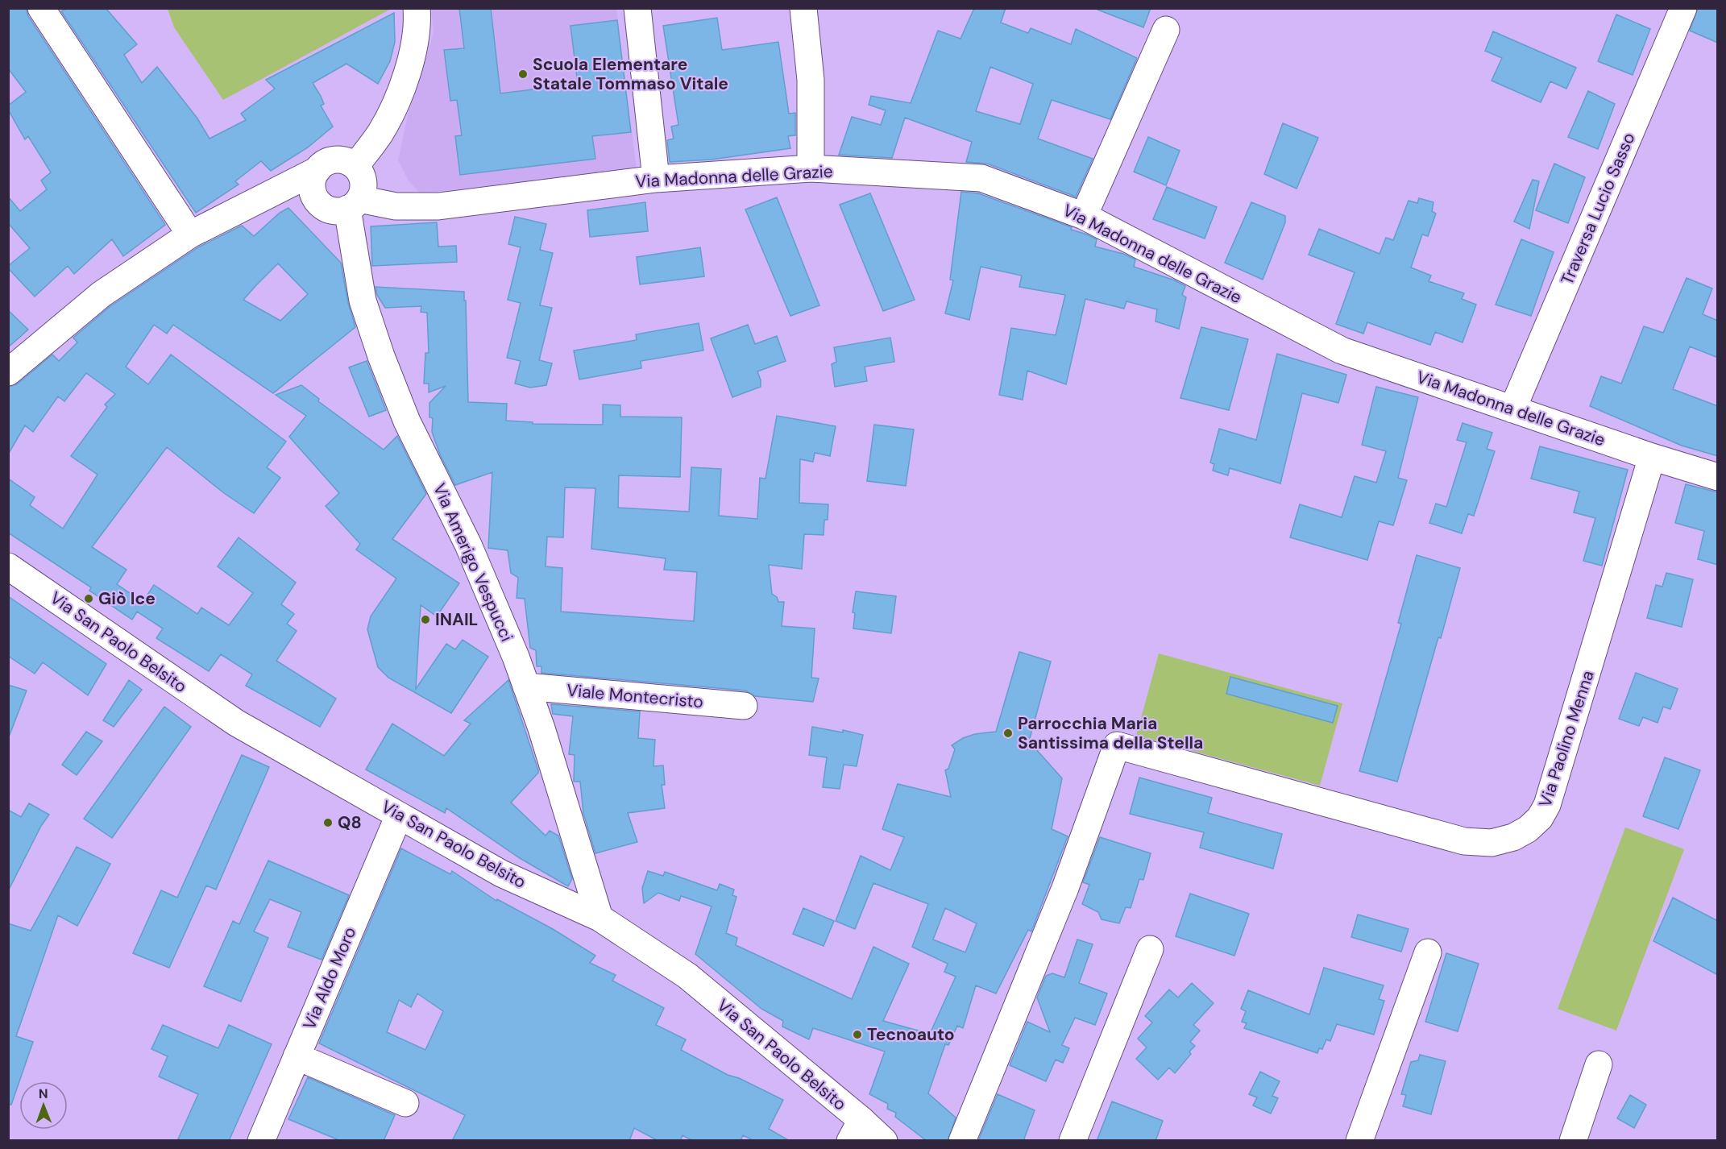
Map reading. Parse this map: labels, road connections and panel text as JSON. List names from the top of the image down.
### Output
{
  "streets": {
    "street": [
      "Via Madonna delle Grazie",
      "Traversa Lucio Sasso",
      "Via Amerigo Vespucci",
      "Via San Paolo Belsito",
      "Viale Montecristo",
      "Via Paolino Menna",
      "Via Aldo Moro"
    ]
  },
  "crossings": [
    ["Via Madonna delle Grazie", "Traversa Lucio Sasso"],
    ["Via Madonna delle Grazie", "Via Amerigo Vespucci"],
    ["Via Madonna delle Grazie", "Via Paolino Menna"],
    ["Via Amerigo Vespucci", "Via San Paolo Belsito"],
    ["Via Amerigo Vespucci", "Viale Montecristo"],
    ["Via San Paolo Belsito", "Via Aldo Moro"]
  ],
  "places": [
    "Scuola Elementare Statale Tommaso Vitale",
    "Giò Ice",
    "INAIL",
    "Parrocchia Maria Santissima della Stella",
    "Q8",
    "Tecnoauto"
  ],
  "north": "top"
}
